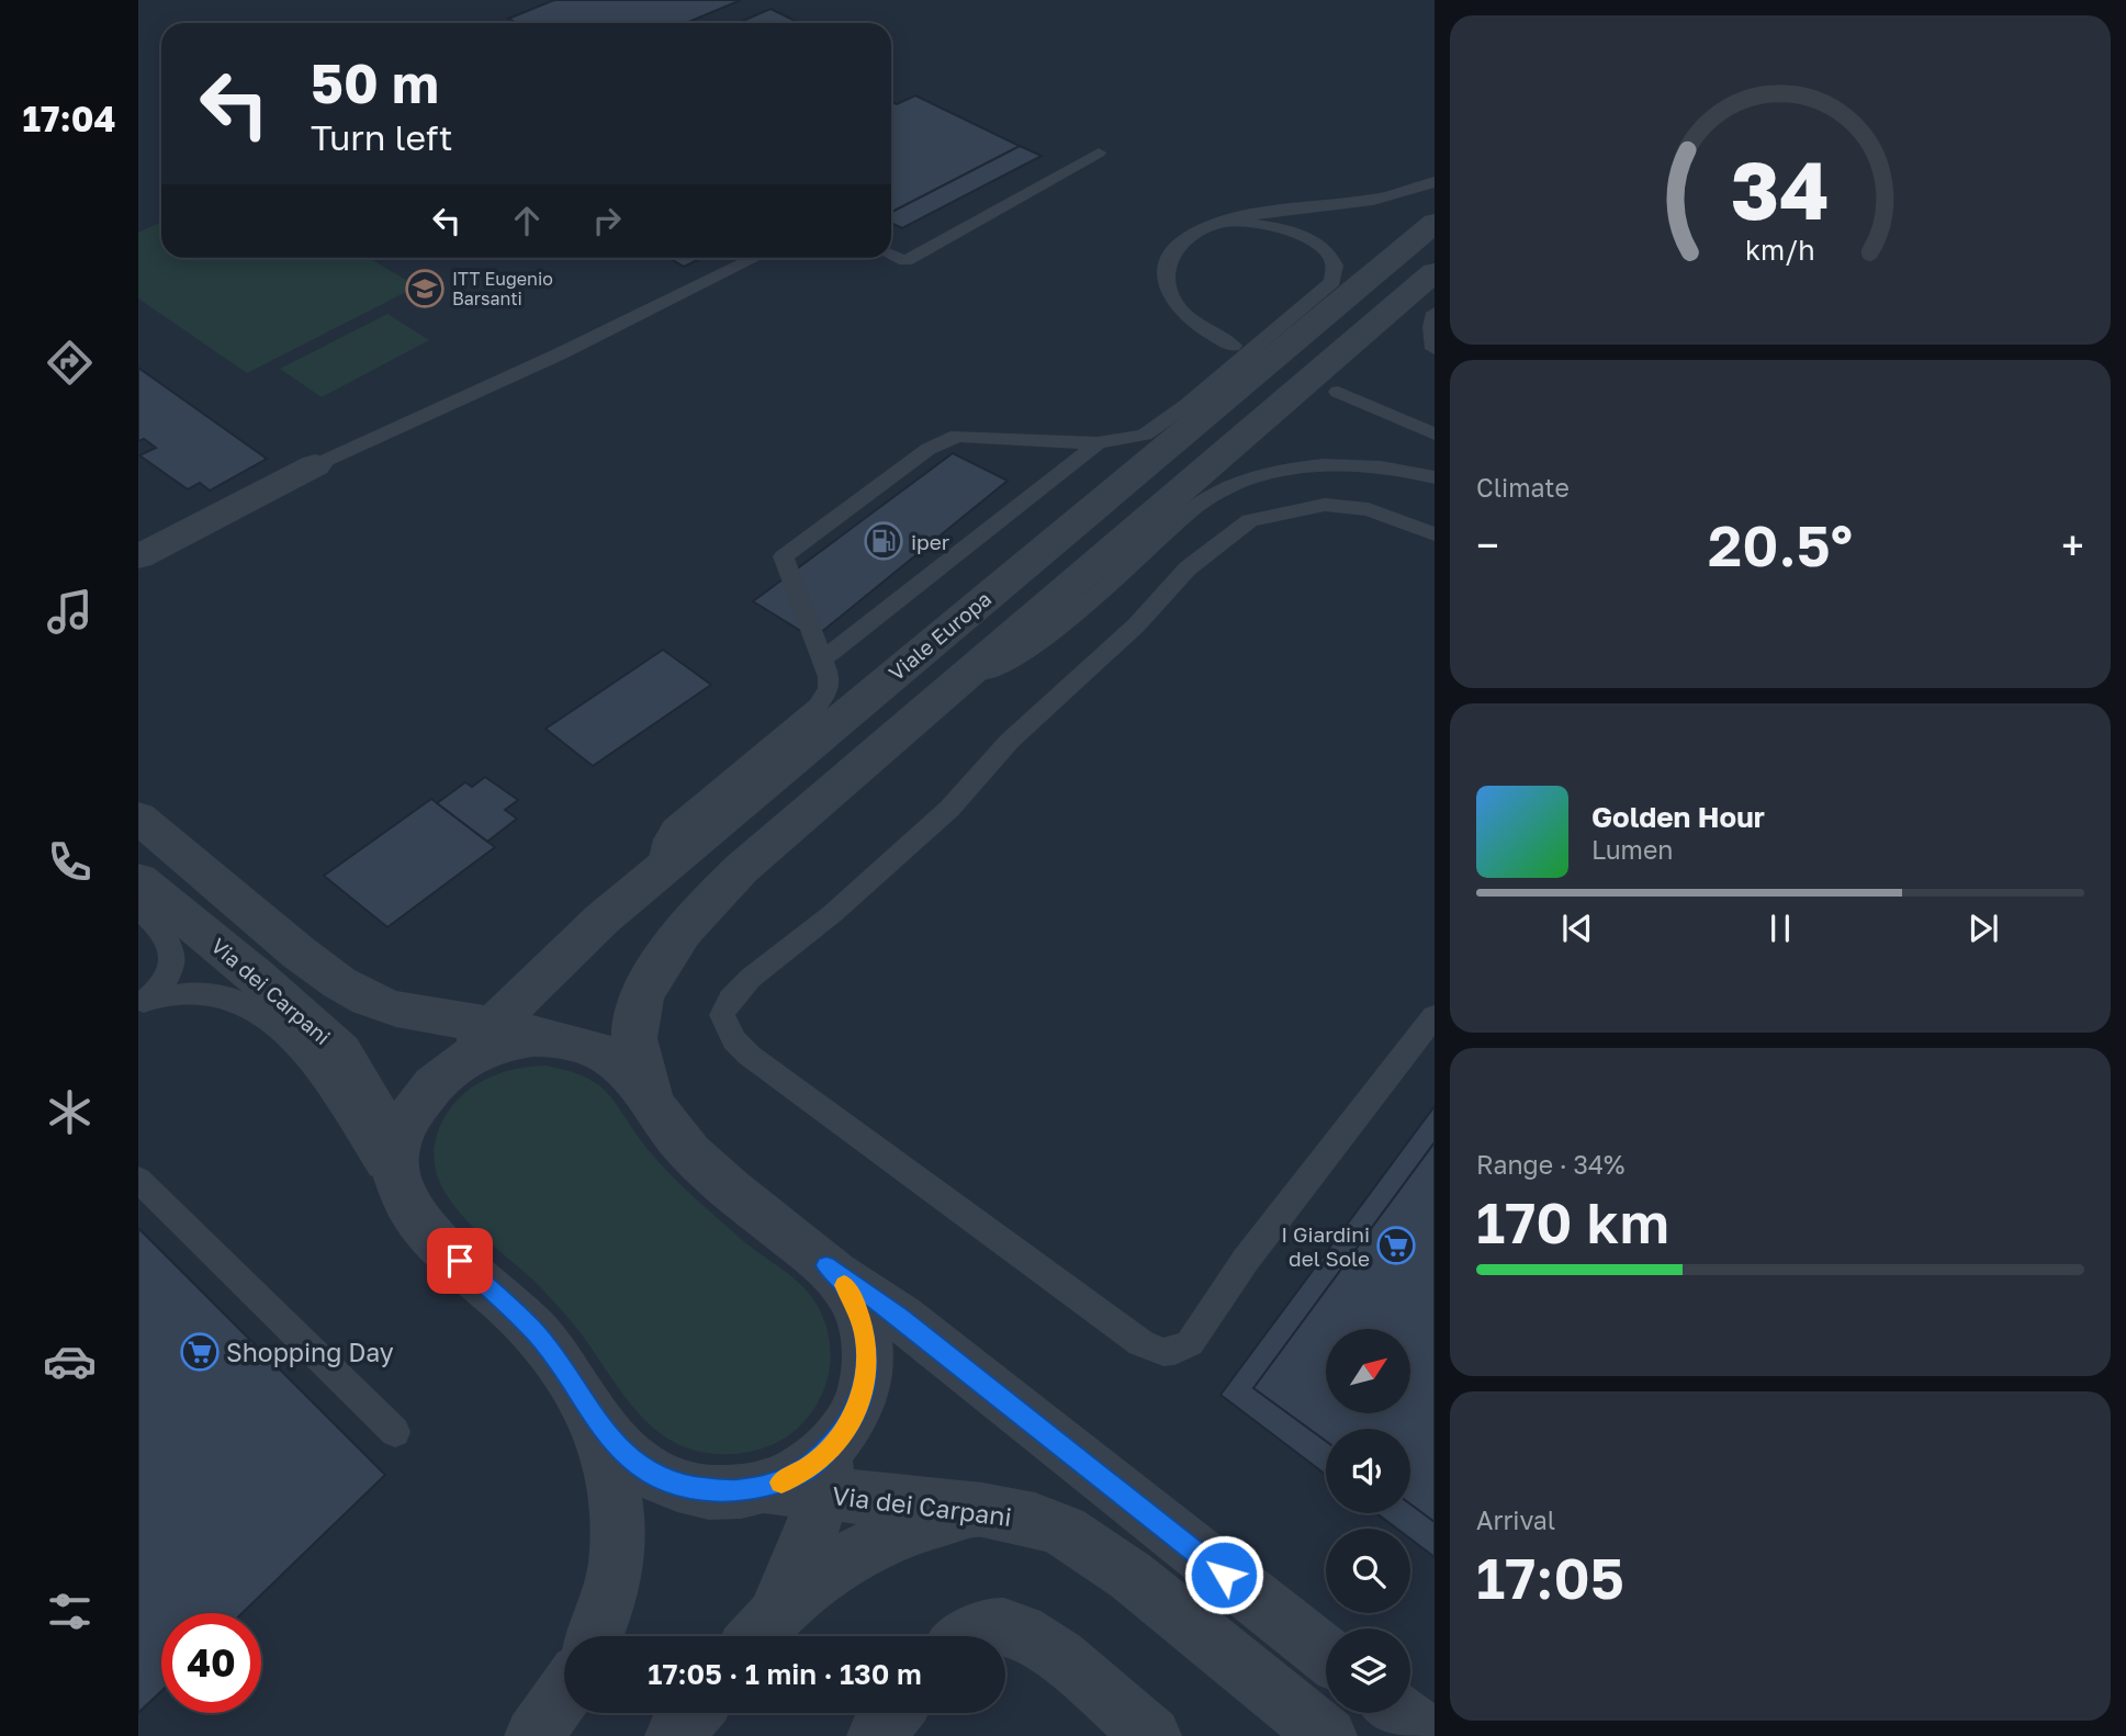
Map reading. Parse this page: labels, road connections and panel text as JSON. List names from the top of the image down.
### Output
{
  "streets": {
    "street": ["Viale Europa", "Via dei Carpani"]
  },
  "places": {
    "school or university": ["ITT Eugenio Barsanti"],
    "fuel station": ["iper"],
    "supermarket": ["I Giardini del Sole", "Shopping Day"]
  },
  "north": "top right",
  "page": {
    "tabs": "17:04",
    "turn": ["50 m", "Turn left"],
    "tile": [
      "Climate",
      ["Range · 34%", "170 km"],
      ["Arrival", "17:05"]
    ],
    "heat": ["−", "20.5°", "+"],
    "song": ["Golden Hour", "Lumen"],
    "limit": "40",
    "trip": "17:05 · 1 min · 130 m",
    "gauge": ["34", "km/h"]
  }
}
